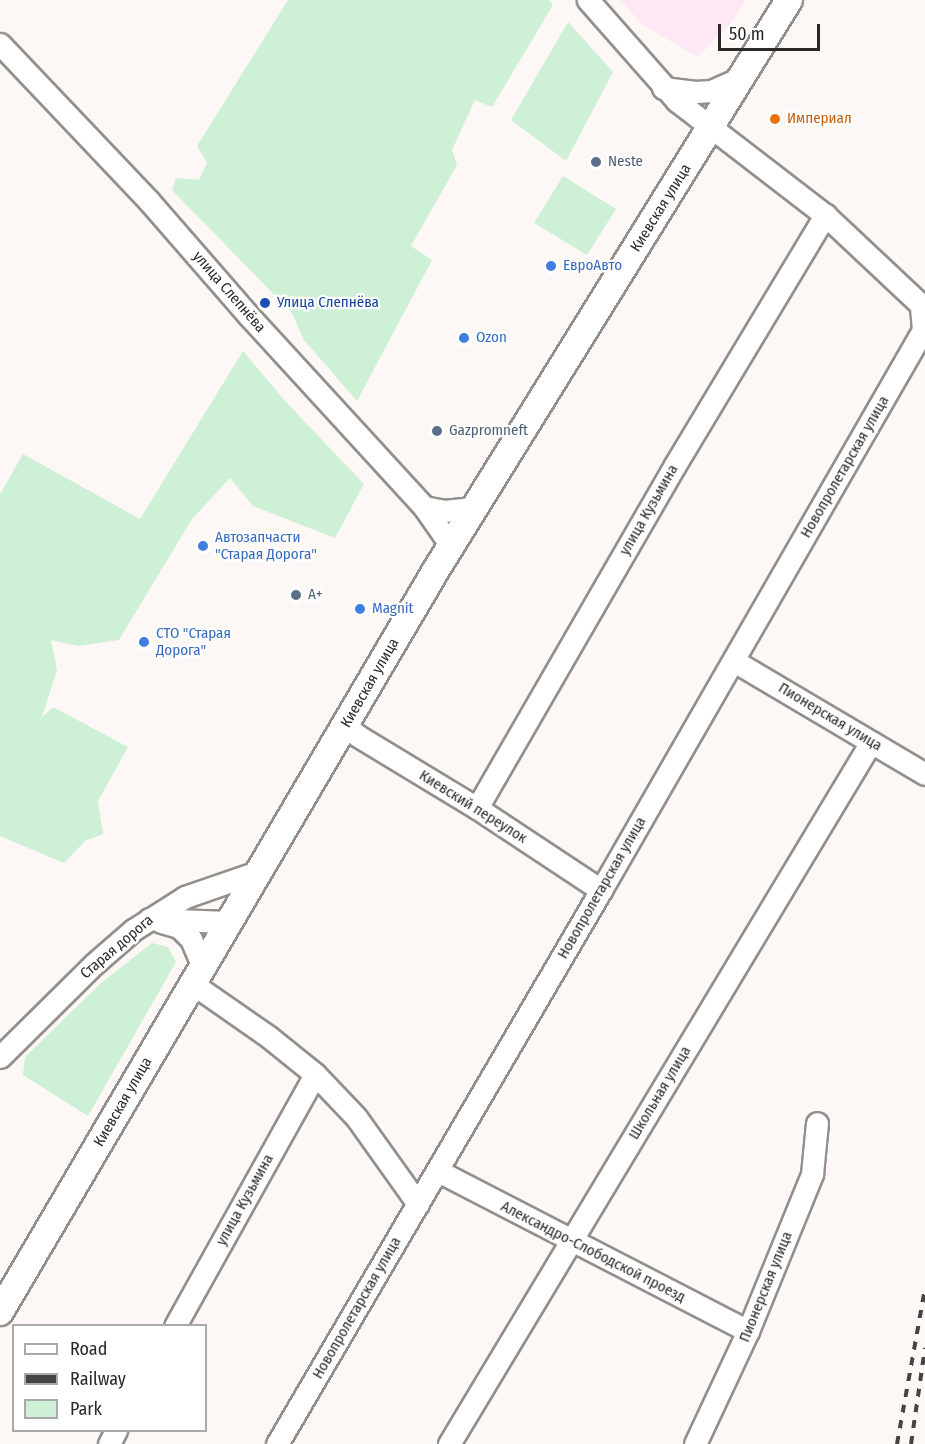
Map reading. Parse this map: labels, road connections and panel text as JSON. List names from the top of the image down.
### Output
{
  "streets": {
    "main road": ["Киевская улица"],
    "street": [
      "улица Слепнёва",
      "Новопролетарская улица",
      "улица Кузьмина",
      "Пионерская улица",
      "Киевский переулок",
      "Старая дорога",
      "Школьная улица",
      "Александро-Слободской проезд"
    ]
  },
  "crossings": [
    ["Киевская улица", "улица Слепнёва"],
    ["Киевская улица", "Киевский переулок"],
    ["Киевская улица", "Старая дорога"],
    ["Новопролетарская улица", "улица Кузьмина"],
    ["Новопролетарская улица", "Пионерская улица"],
    ["Новопролетарская улица", "Киевский переулок"],
    ["Новопролетарская улица", "Александро-Слободской проезд"],
    ["улица Кузьмина", "Киевский переулок"],
    ["Пионерская улица", "Школьная улица"],
    ["Пионерская улица", "Александро-Слободской проезд"],
    ["Школьная улица", "Александро-Слободской проезд"]
  ],
  "places": [
    "Империал",
    "Neste",
    "ЕвроАвто",
    "Улица Слепнёва",
    "Ozon",
    "Gazpromneft",
    "Автозапчасти \"Старая Дорога\"",
    "А+",
    "Magnit",
    "СТО \"Старая Дорога\""
  ],
  "legend": ["Road", "Railway", "Park"],
  "scale_bar": "50 m"
}
